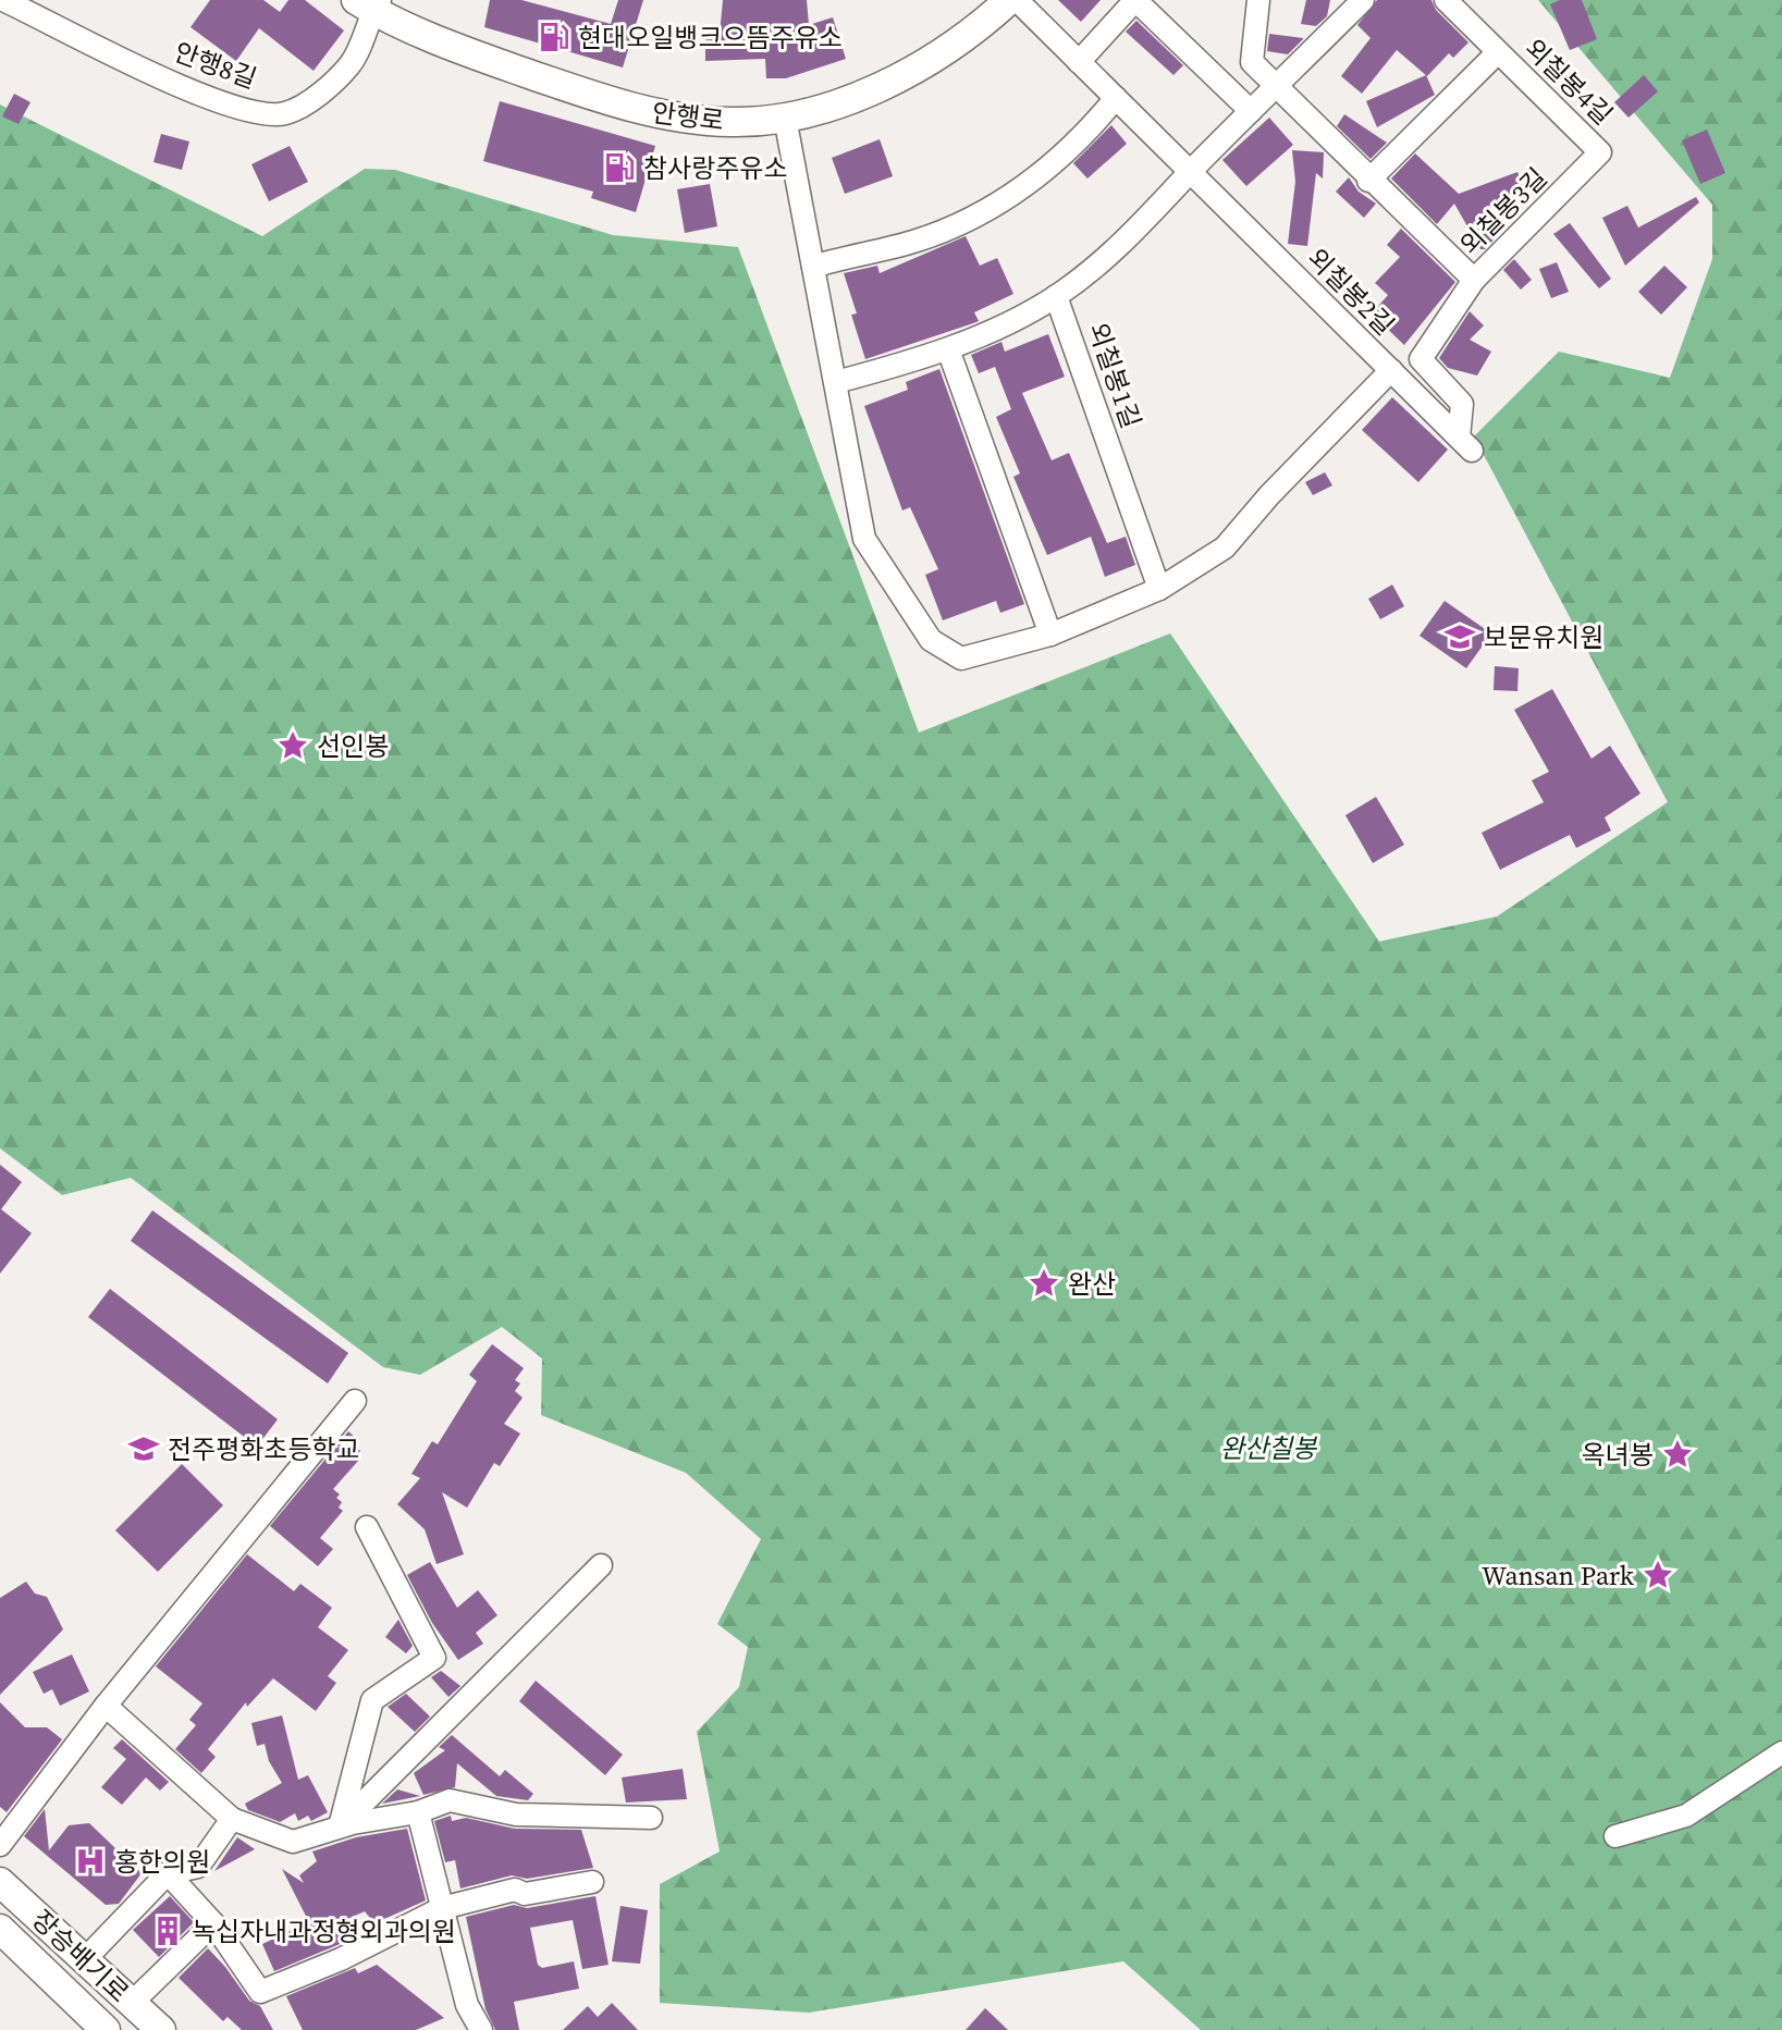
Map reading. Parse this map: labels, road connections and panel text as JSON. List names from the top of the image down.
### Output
{
  "streets": {
    "street": [
      "안행8길",
      "외칠봉4길",
      "안행로",
      "외칠봉3길",
      "외칠봉2길",
      "외칠봉1길",
      "장승배기로"
    ]
  },
  "crossings": [
    ["안행8길", "안행로"],
    ["외칠봉4길", "외칠봉3길"],
    ["외칠봉3길", "외칠봉2길"]
  ],
  "parks": ["완산칠봉"],
  "places": {
    "fuel station": ["현대오일뱅크으뜸주유소", "참사랑주유소"],
    "school or university": ["보문유치원", "전주평화초등학교"],
    "place": [
      "선인봉",
      "완산",
      "옥녀봉",
      "Wansan Park"
    ],
    "hospital": ["홍한의원"],
    "building": ["녹십자내과정형외과의원"]
  }
}
